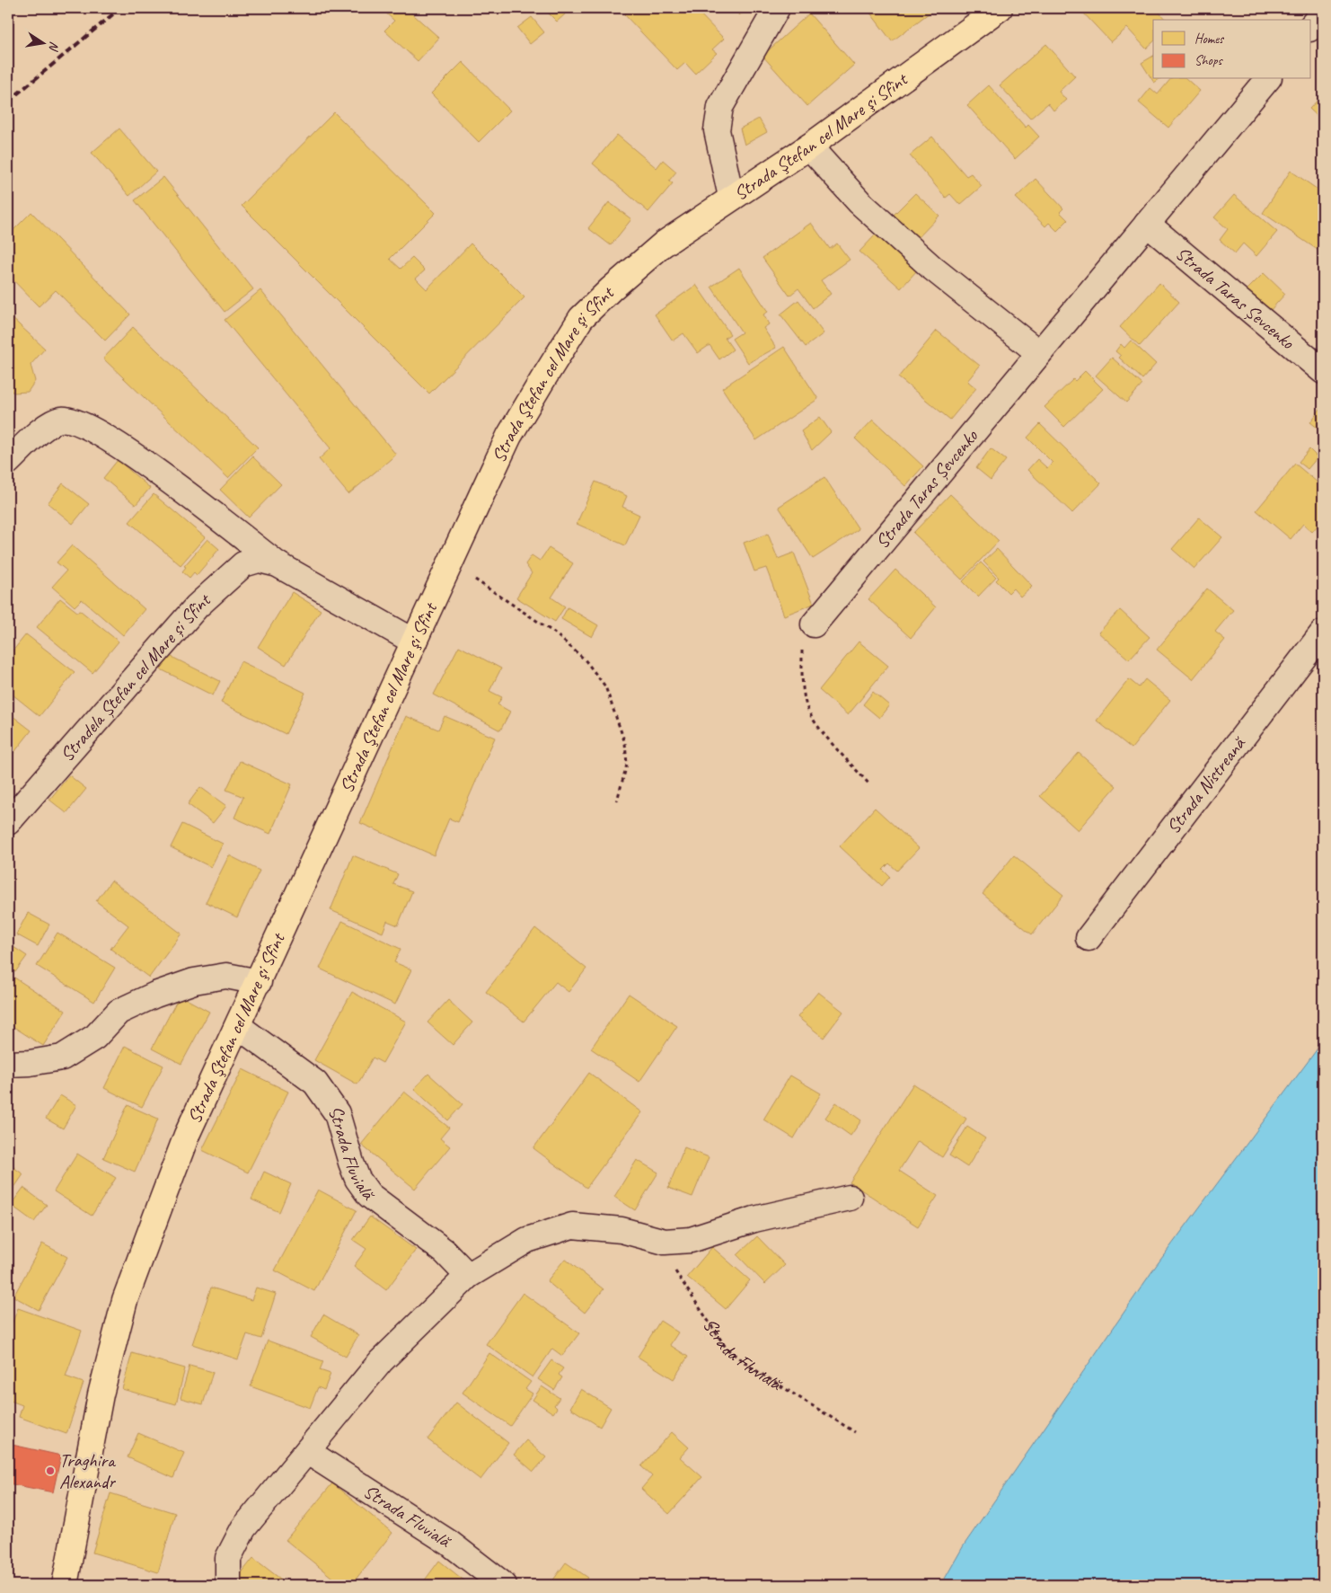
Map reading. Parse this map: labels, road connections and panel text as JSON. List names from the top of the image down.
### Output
{
  "streets": {
    "main road": ["Strada Ştefan cel Mare şi Sfînt"],
    "street": [
      "Strada Taras Șevcenko",
      "Stradela Ștefan cel Mare și Sfînt",
      "Strada Nistreană",
      "Strada Fluvială"
    ]
  },
  "crossings": [
    ["Strada Ştefan cel Mare şi Sfînt", "Stradela Ștefan cel Mare și Sfînt"],
    ["Strada Ştefan cel Mare şi Sfînt", "Strada Fluvială"]
  ],
  "places": ["Traghira Alexandr"],
  "legend": ["Homes", "Shops"],
  "north": "right"
}
